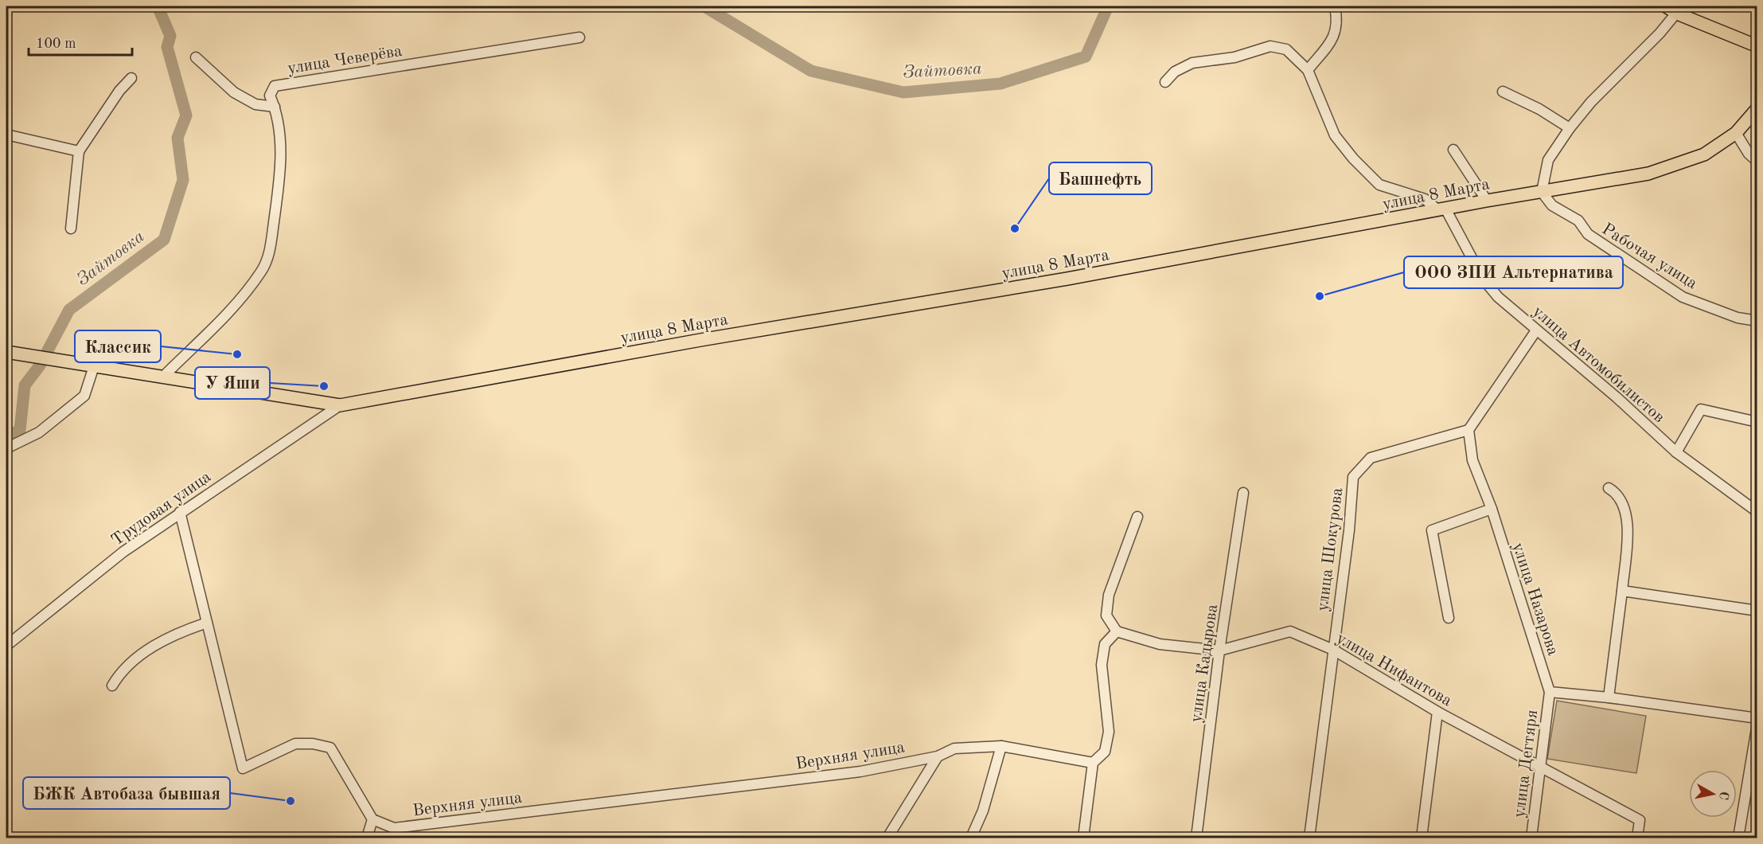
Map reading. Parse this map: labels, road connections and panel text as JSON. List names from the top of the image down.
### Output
{
  "streets": {
    "main road": ["улица 8 Марта"],
    "street": [
      "улица Чеверёва",
      "Рабочая улица",
      "улица Автомобилистов",
      "Трудовая улица",
      "улица Шокурова",
      "улица Назарова",
      "улица Кадырова",
      "улица Нифантова",
      "Верхняя улица",
      "улица Дегтяря"
    ]
  },
  "crossings": [
    ["улица Чеверёва", "улица 8 Марта"],
    ["улица 8 Марта", "Рабочая улица"],
    ["улица 8 Марта", "улица Автомобилистов"],
    ["улица 8 Марта", "Трудовая улица"],
    ["улица Шокурова", "улица Назарова"],
    ["улица Шокурова", "улица Нифантова"],
    ["улица Назарова", "улица Дегтяря"],
    ["улица Кадырова", "улица Нифантова"],
    ["улица Нифантова", "улица Дегтяря"]
  ],
  "water": ["Зайтовка"],
  "places": [
    "Башнефть",
    "ООО ЗПИ Альтернатива",
    "Классик",
    "У Яши",
    "БЖК Автобаза бывшая"
  ],
  "scale_bar": "100 m",
  "north": "right"
}
